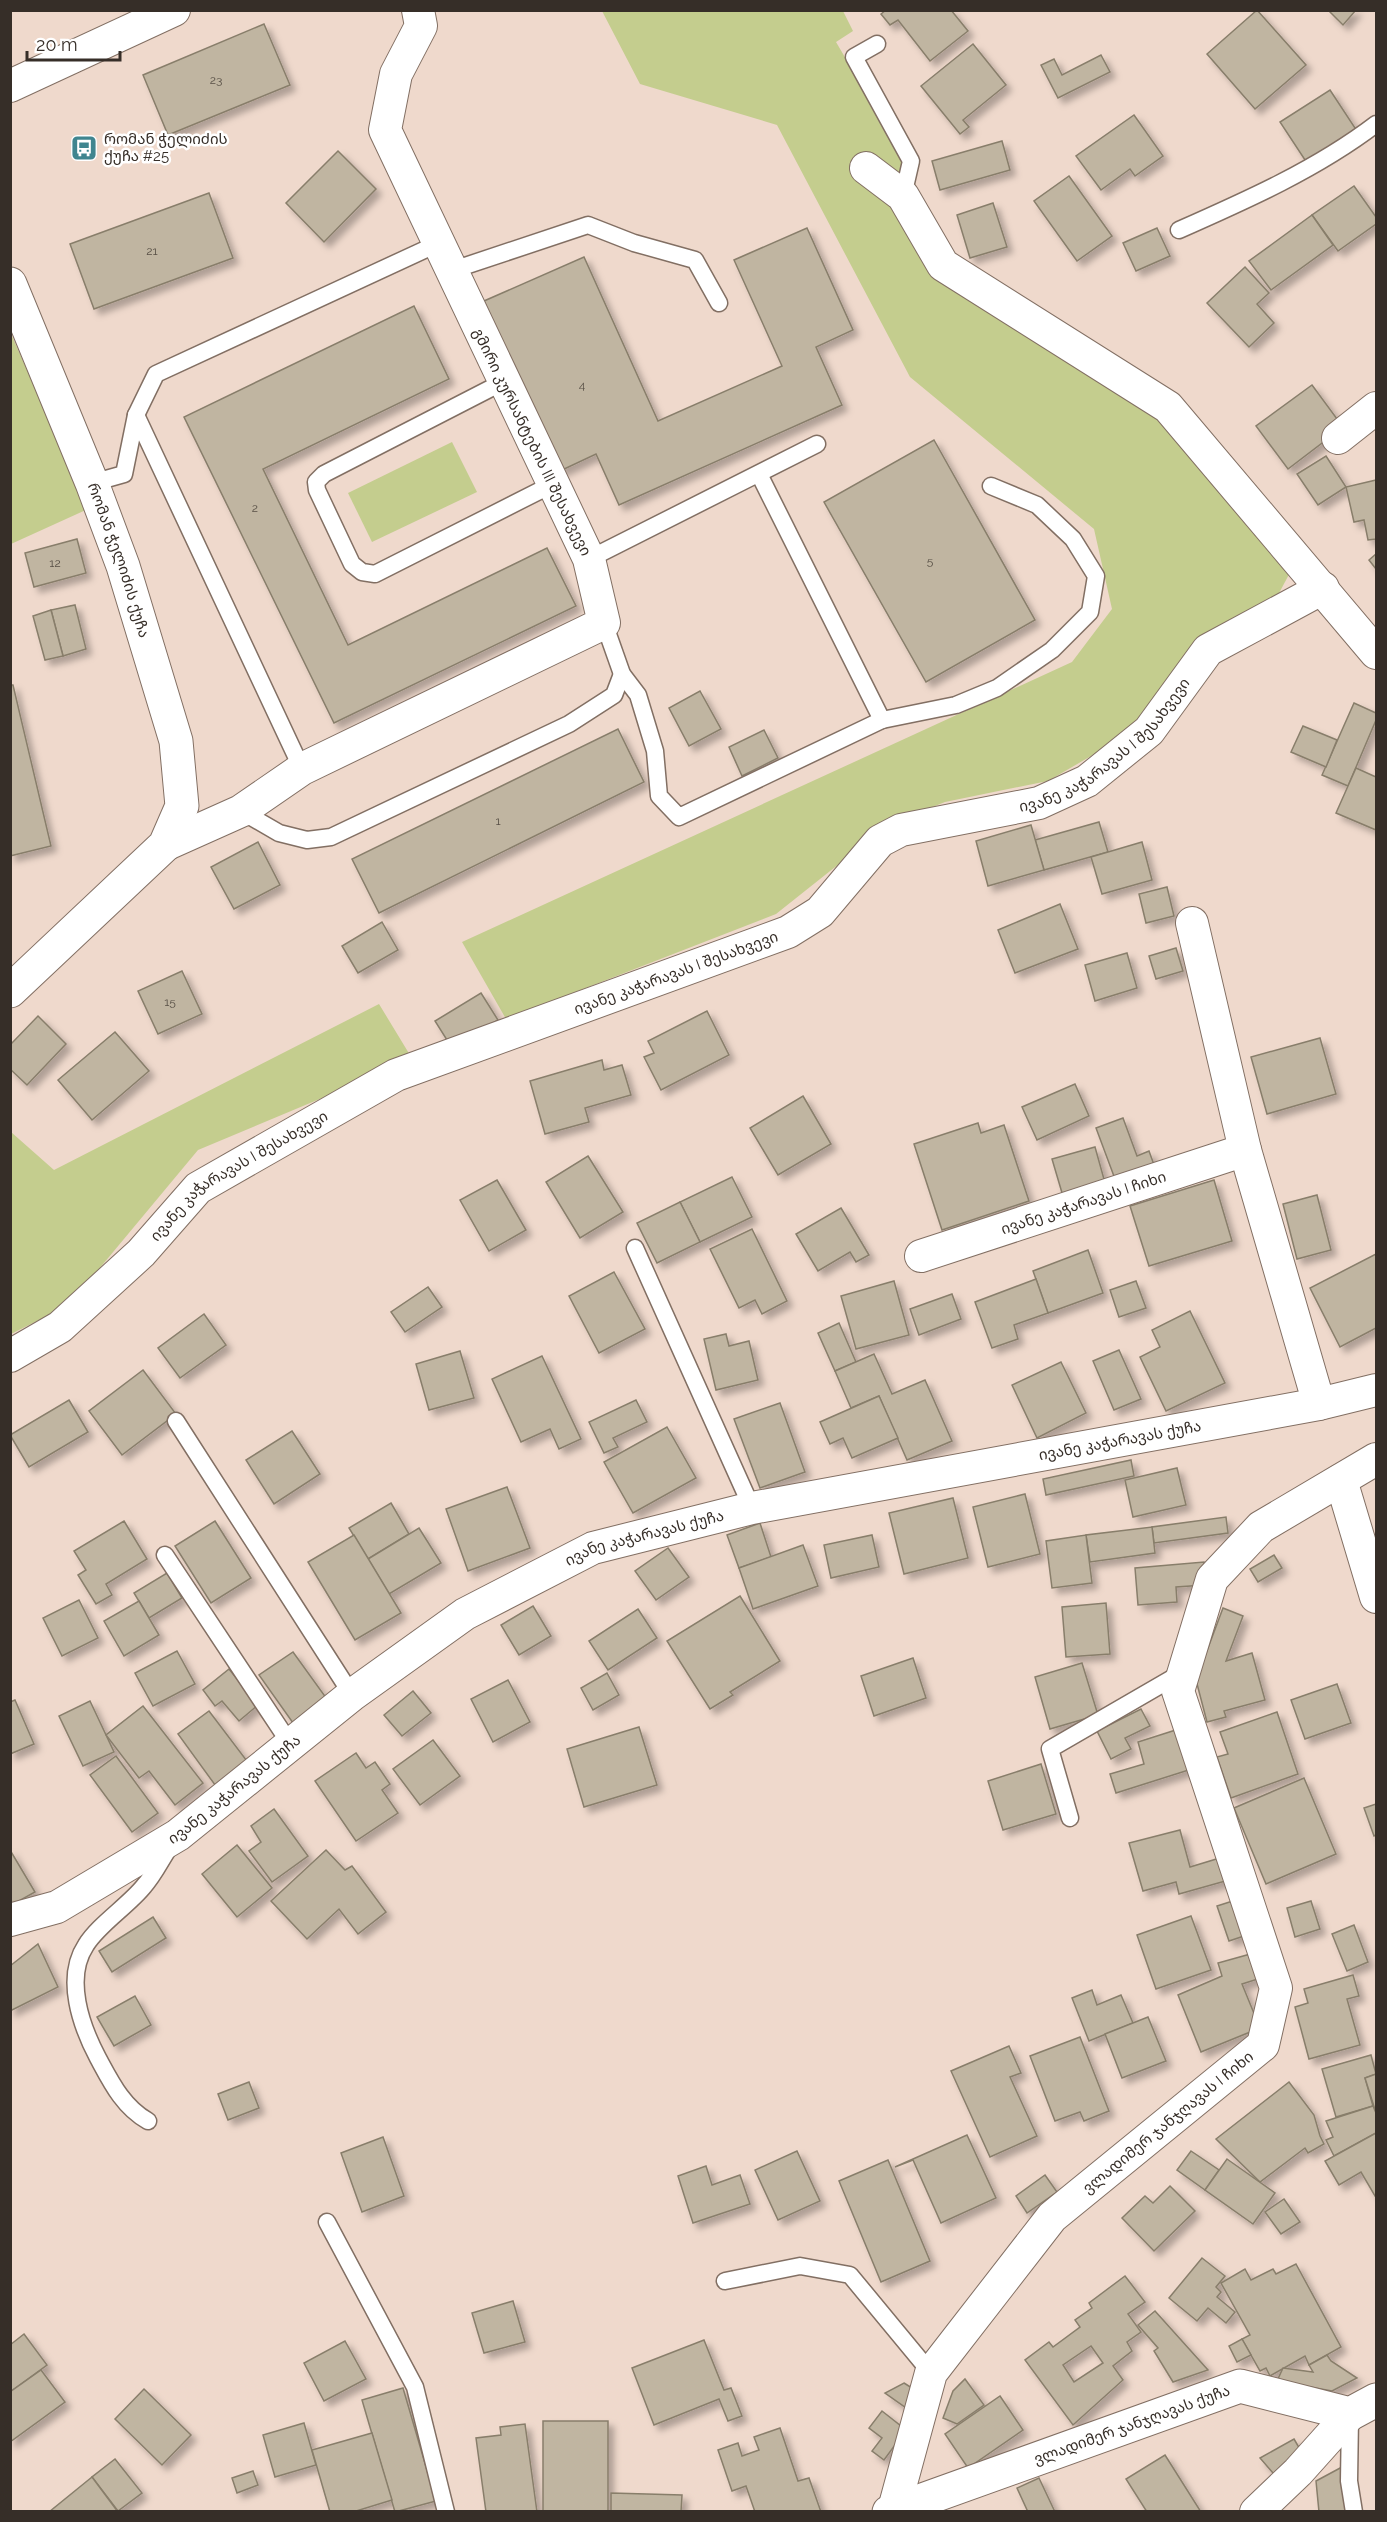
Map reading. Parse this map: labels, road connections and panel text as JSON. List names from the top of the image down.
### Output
{
  "streets": {
    "street": [
      "გმირი კურსანტების III შესახვევი",
      "რომან ჭელიძის ქუჩა",
      "ივანე კაჭარავას I შესახვევი",
      "ივანე კაჭარავას I ჩიხი",
      "ივანე კაჭარავას ქუჩა",
      "ვლადიმერ ჯანჯღავას I ჩიხი",
      "ვლადიმერ ჯანჯღავას ქუჩა"
    ]
  },
  "crossings": [
    ["ვლადიმერ ჯანჯღავას I ჩიხი", "ვლადიმერ ჯანჯღავას ქუჩა"]
  ],
  "places": {
    "bus stop": ["რომან ჭელიძის ქუჩა #25"]
  },
  "house_numbers": [
    "23",
    "21",
    "4",
    "2",
    "5",
    "12",
    "1",
    "15"
  ],
  "scale_bar": "20 m"
}
